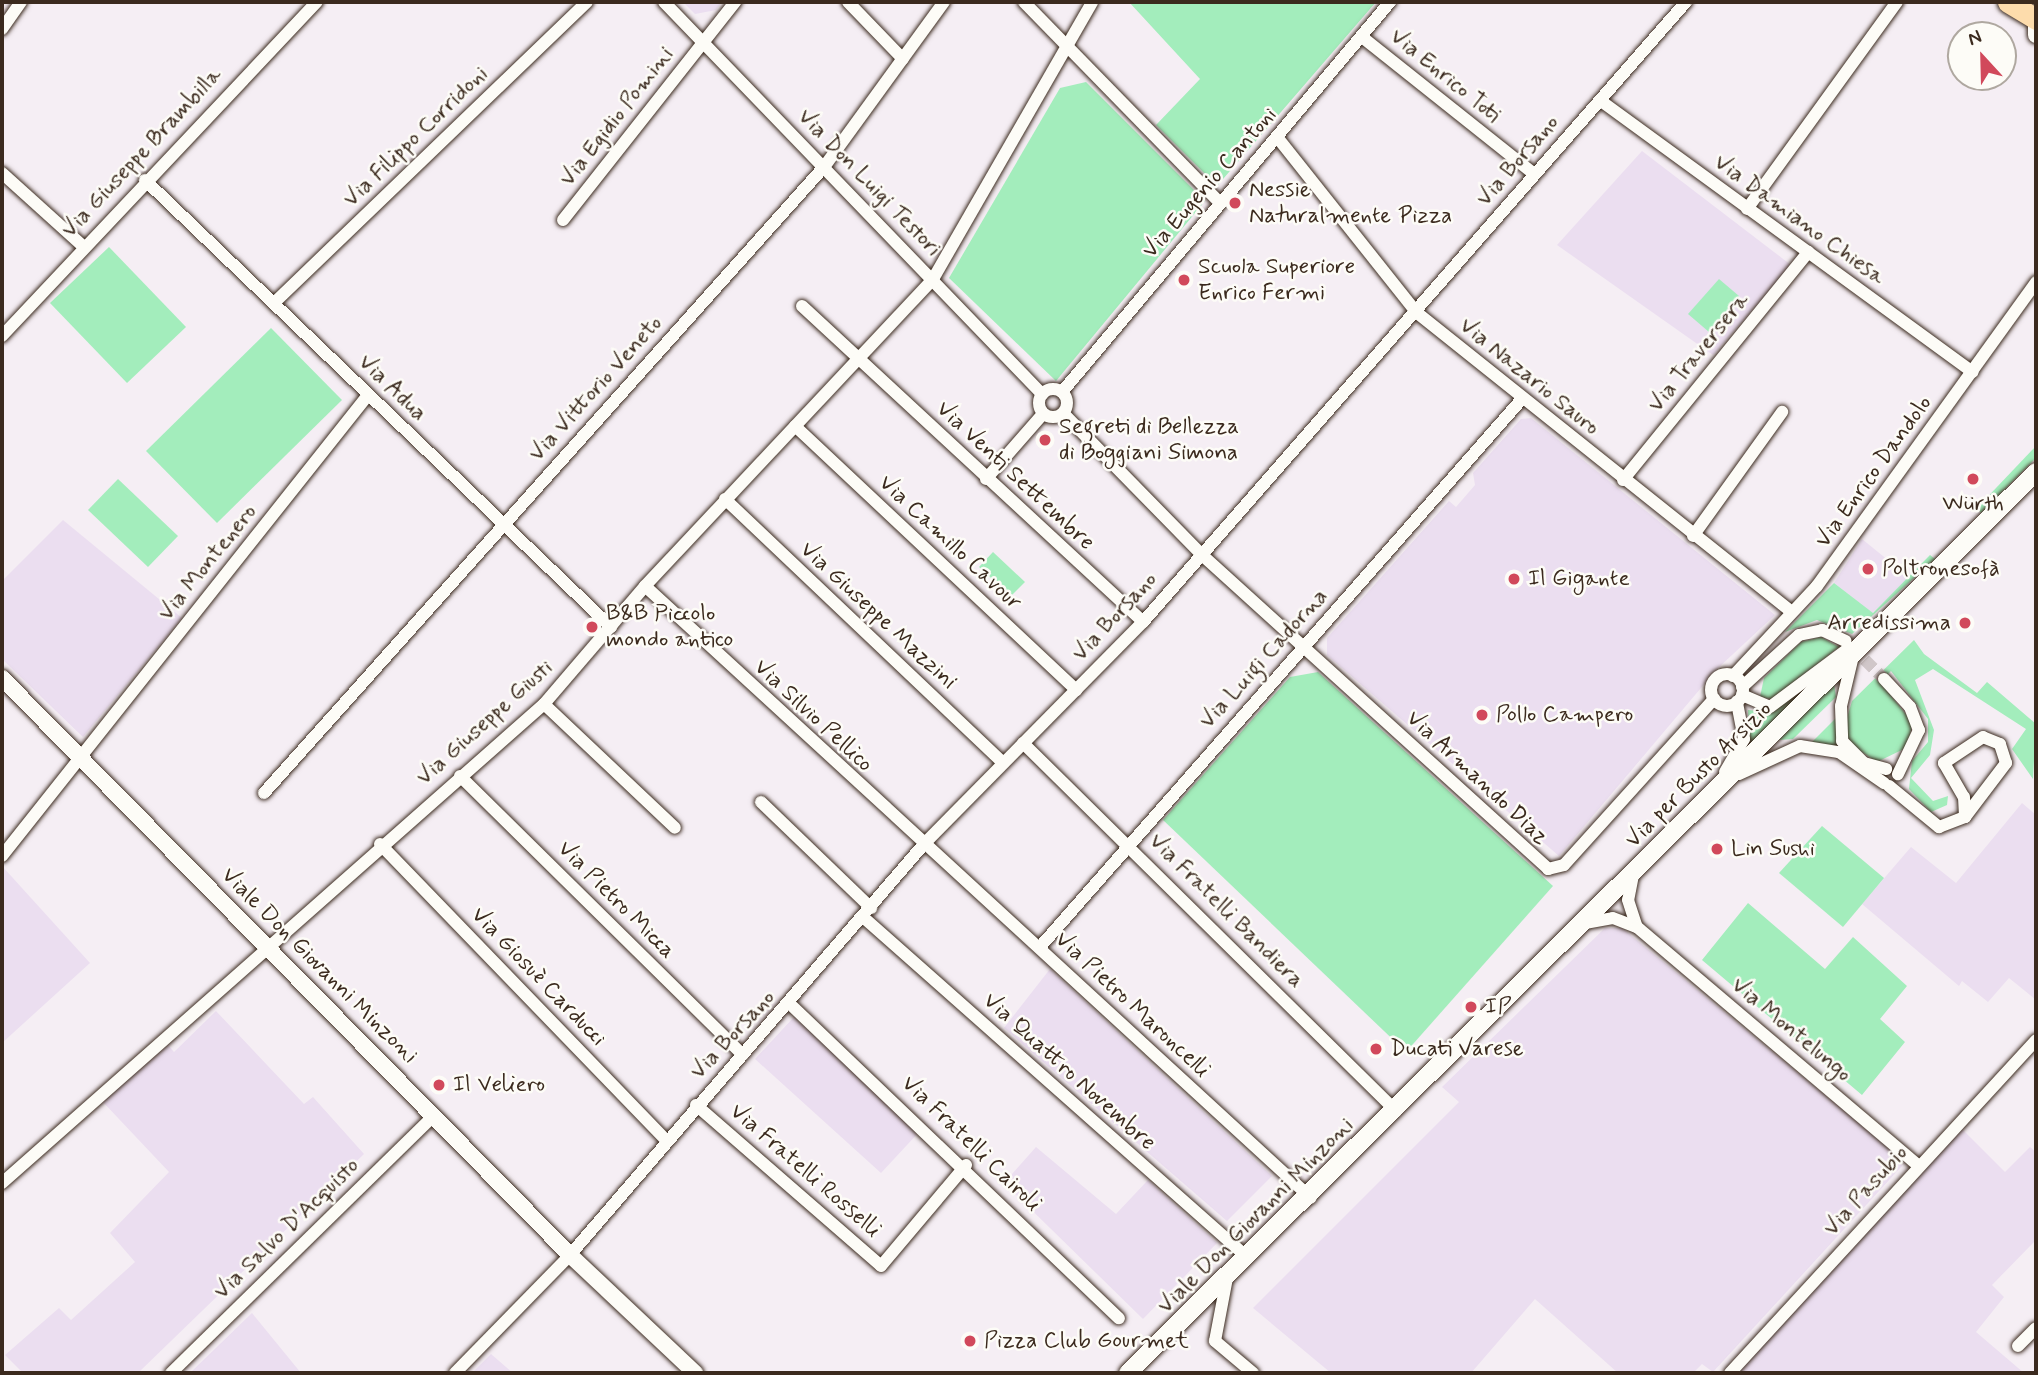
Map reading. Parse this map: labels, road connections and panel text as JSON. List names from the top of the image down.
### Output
{
  "streets": {
    "main road": ["Via per Busto Arsizio", "Viale Don Giovanni Minzoni"],
    "street": [
      "Via Enrico Toti",
      "Via Egidio Pomini",
      "Via Filippo Corridoni",
      "Via Giuseppe Brambilla",
      "Via Borsano",
      "Via Don Luigi Testori",
      "Via Eugenio Cantoni",
      "Via Damiano Chiesa",
      "Via Traversera",
      "Via Nazario Sauro",
      "Via Adua",
      "Via Vittorio Veneto",
      "Via Enrico Dandolo",
      "Via Venti Settembre",
      "Via Camillo Cavour",
      "Via Montenero",
      "Via Giuseppe Mazzini",
      "Via Luigi Cadorna",
      "Via Silvio Pellico",
      "Via Giuseppe Giusti",
      "Via Armando Diaz",
      "Via Pietro Micca",
      "Via Fratelli Bandiera",
      "Via Giosuè Carducci",
      "Via Pietro Maroncelli",
      "Via Montelungo",
      "Via Quattro Novembre",
      "Via Fratelli Cairoli",
      "Via Fratelli Rosselli",
      "Via Pasubio",
      "Via Salvo D'Acquisto"
    ]
  },
  "crossings": [
    ["Via Enrico Toti", "Via Borsano"],
    ["Via Enrico Toti", "Via Eugenio Cantoni"],
    ["Via Egidio Pomini", "Via Don Luigi Testori"],
    ["Via Filippo Corridoni", "Via Adua"],
    ["Via Giuseppe Brambilla", "Via Adua"],
    ["Via Borsano", "Via Damiano Chiesa"],
    ["Via Borsano", "Via Nazario Sauro"],
    ["Via Borsano", "Via Venti Settembre"],
    ["Via Borsano", "Via Camillo Cavour"],
    ["Via Borsano", "Via Giuseppe Mazzini"],
    ["Via Borsano", "Via Silvio Pellico"],
    ["Via Borsano", "Via Armando Diaz"],
    ["Via Borsano", "Via Pietro Micca"],
    ["Via Borsano", "Via Fratelli Bandiera"],
    ["Via Borsano", "Viale Don Giovanni Minzoni"],
    ["Via Borsano", "Via Giosuè Carducci"],
    ["Via Borsano", "Via Pietro Maroncelli"],
    ["Via Borsano", "Via Quattro Novembre"],
    ["Via Borsano", "Via Fratelli Cairoli"],
    ["Via Borsano", "Via Fratelli Rosselli"],
    ["Via Don Luigi Testori", "Via Vittorio Veneto"],
    ["Via Don Luigi Testori", "Via Giuseppe Giusti"],
    ["Via Eugenio Cantoni", "Via Nazario Sauro"],
    ["Via Damiano Chiesa", "Via Traversera"],
    ["Via Damiano Chiesa", "Via Enrico Dandolo"],
    ["Via Traversera", "Via Nazario Sauro"],
    ["Via Nazario Sauro", "Via Enrico Dandolo"],
    ["Via Nazario Sauro", "Via Luigi Cadorna"],
    ["Via Adua", "Via Vittorio Veneto"],
    ["Via Adua", "Via Montenero"],
    ["Via Adua", "Via Giuseppe Giusti"],
    ["Via Enrico Dandolo", "Via Armando Diaz"],
    ["Via Venti Settembre", "Via Giuseppe Giusti"],
    ["Via Camillo Cavour", "Via Giuseppe Giusti"],
    ["Via Montenero", "Viale Don Giovanni Minzoni"],
    ["Via Giuseppe Mazzini", "Via Giuseppe Giusti"],
    ["Via Luigi Cadorna", "Via Armando Diaz"],
    ["Via Luigi Cadorna", "Via Fratelli Bandiera"],
    ["Via Luigi Cadorna", "Via Pietro Maroncelli"],
    ["Via Silvio Pellico", "Via Giuseppe Giusti"],
    ["Via Silvio Pellico", "Via Pietro Maroncelli"],
    ["Via Giuseppe Giusti", "Via Pietro Micca"],
    ["Via Giuseppe Giusti", "Viale Don Giovanni Minzoni"],
    ["Via Giuseppe Giusti", "Via Giosuè Carducci"],
    ["Via per Busto Arsizio", "Via Fratelli Bandiera"],
    ["Via per Busto Arsizio", "Viale Don Giovanni Minzoni"],
    ["Via per Busto Arsizio", "Via Montelungo"],
    ["Via Fratelli Bandiera", "Viale Don Giovanni Minzoni"],
    ["Viale Don Giovanni Minzoni", "Via Pietro Maroncelli"],
    ["Viale Don Giovanni Minzoni", "Via Quattro Novembre"],
    ["Viale Don Giovanni Minzoni", "Via Salvo D'Acquisto"],
    ["Via Montelungo", "Via Pasubio"],
    ["Via Fratelli Cairoli", "Via Fratelli Rosselli"]
  ],
  "places": [
    "Nessie Naturalmente Pizza",
    "Scuola Superiore Enrico Fermi",
    "Segreti di Bellezza di Boggiani Simona",
    "Würth",
    "Poltronesofà",
    "Il Gigante",
    "Arredissima",
    "B&B Piccolo mondo antico",
    "Pollo Campero",
    "Lin Sushi",
    "IP",
    "Ducati Varese",
    "Il Veliero",
    "Pizza Club Gourmet"
  ],
  "north": "top"
}
